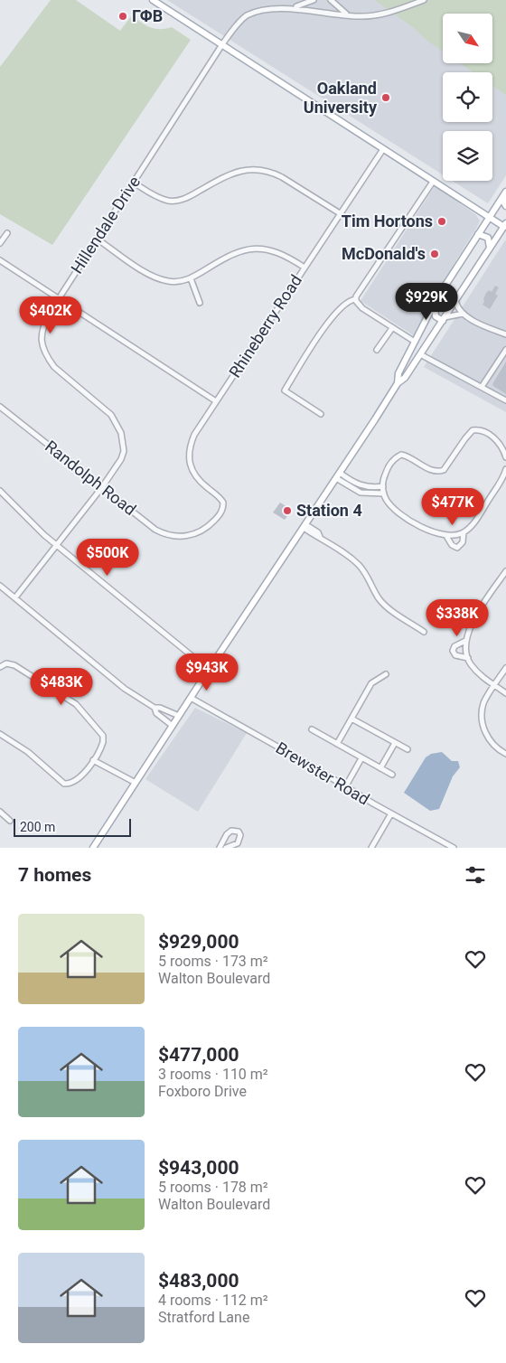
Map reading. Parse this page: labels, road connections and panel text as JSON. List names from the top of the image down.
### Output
{
  "streets": {
    "street": [
      "Hillendale Drive",
      "Rhineberry Road",
      "Randolph Road",
      "Brewster Road"
    ]
  },
  "crossings": [
    ["Hillendale Drive", "Randolph Road"],
    ["Rhineberry Road", "Randolph Road"]
  ],
  "places": [
    "ΓΦB",
    "Oakland University",
    "Tim Hortons",
    "McDonald's",
    "Station 4"
  ],
  "scale_bar": "200 m",
  "north": "bottom right",
  "page": {
    "price": [
      "$929K",
      "$402K",
      "$477K",
      "$500K",
      "$338K",
      "$943K",
      "$483K"
    ],
    "scale": "200 m",
    "heading": "7 homes",
    "list": [
      {
        "name": "$929,000",
        "note": "5 rooms · 173 m² · Walton Boulevard"
      },
      {
        "name": "$477,000",
        "note": "3 rooms · 110 m² · Foxboro Drive"
      },
      {
        "name": "$943,000",
        "note": "5 rooms · 178 m² · Walton Boulevard"
      },
      {
        "name": "$483,000",
        "note": "4 rooms · 112 m² · Stratford Lane"
      }
    ]
  }
}
